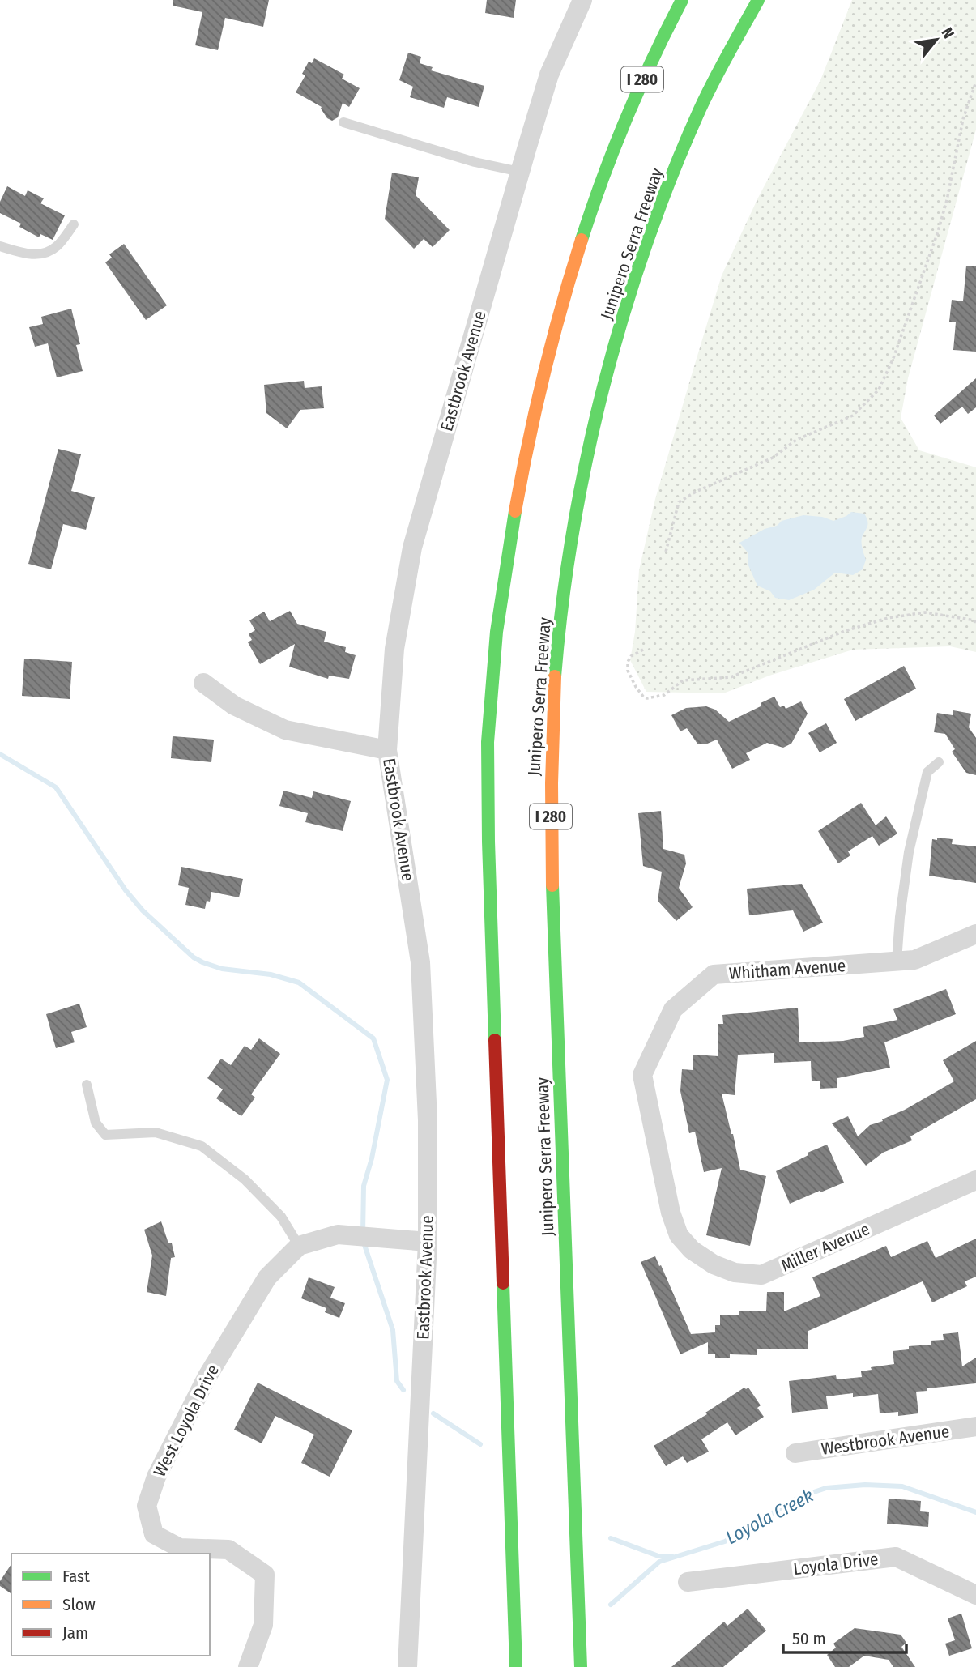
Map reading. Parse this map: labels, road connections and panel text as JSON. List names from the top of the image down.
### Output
{
  "streets": {
    "highway": ["I 280", "Junipero Serra Freeway"],
    "street": [
      "Eastbrook Avenue",
      "Whitham Avenue",
      "Miller Avenue",
      "West Loyola Drive",
      "Westbrook Avenue",
      "Loyola Drive"
    ]
  },
  "crossings": [
    ["Eastbrook Avenue", "West Loyola Drive"],
    ["Whitham Avenue", "Miller Avenue"]
  ],
  "water": ["Loyola Creek"],
  "legend": ["Fast", "Slow", "Jam"],
  "scale_bar": "50 m",
  "north": "top right"
}
